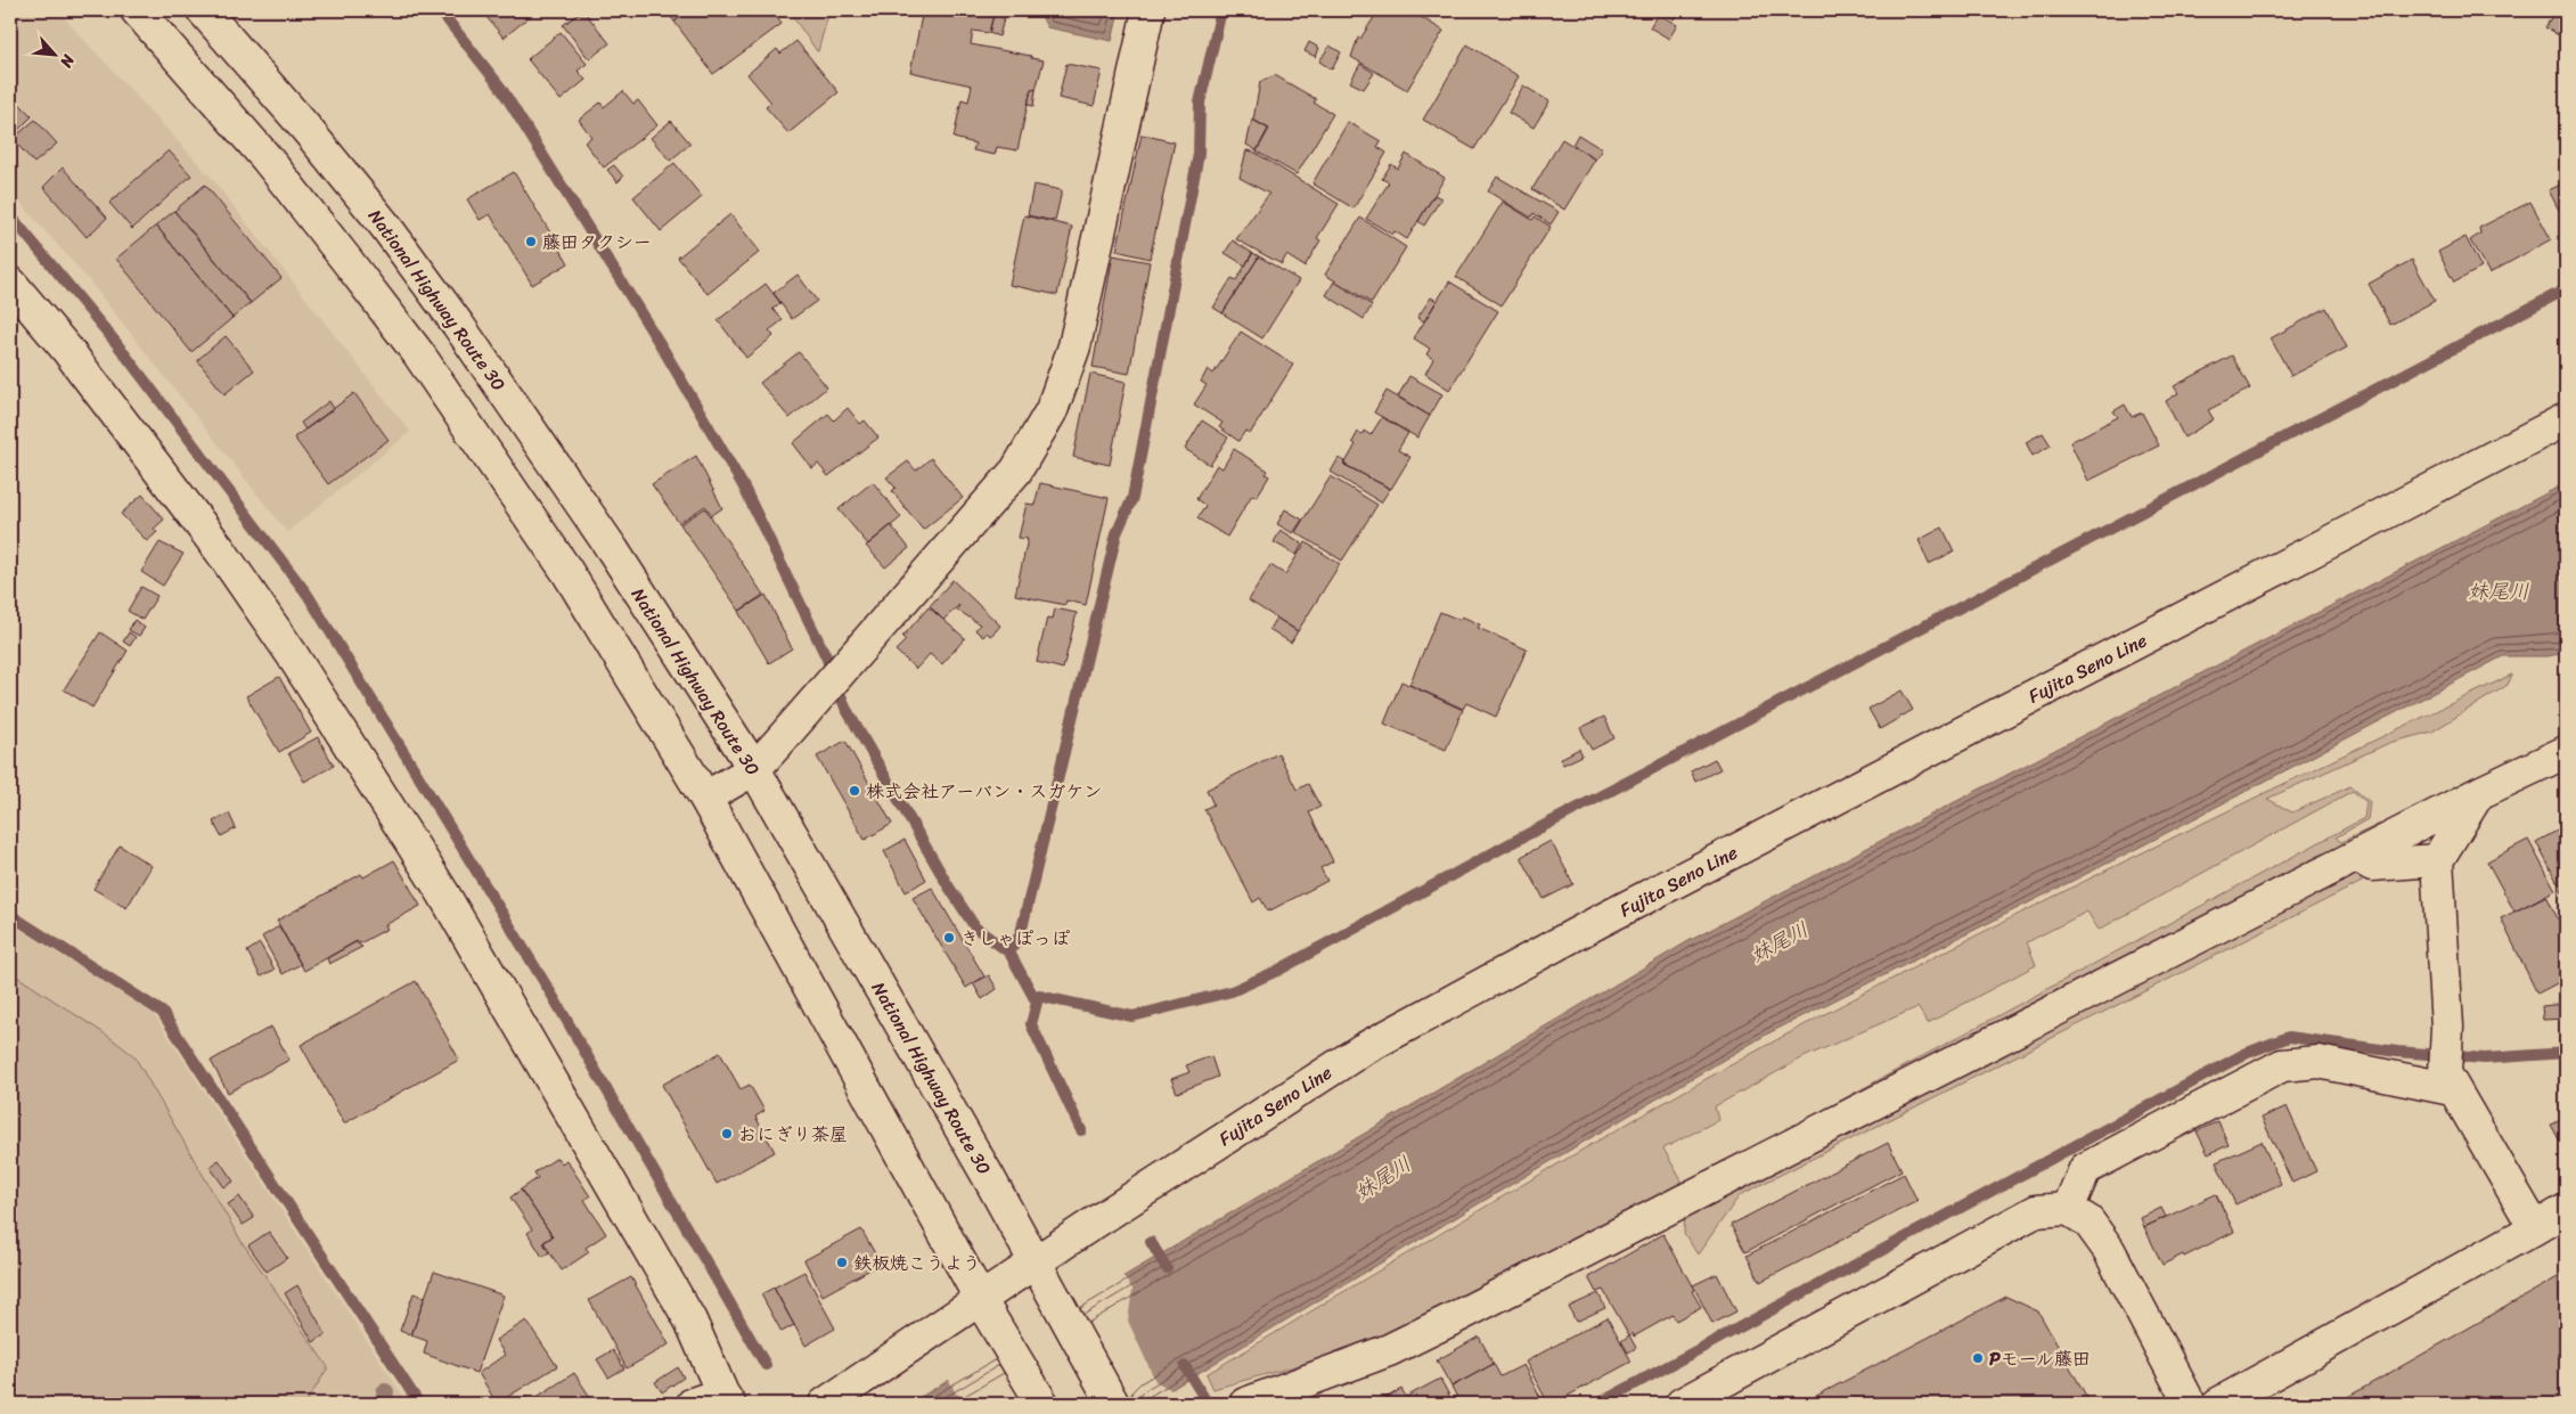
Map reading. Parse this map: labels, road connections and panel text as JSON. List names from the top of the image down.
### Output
{
  "streets": {
    "main road": ["National Highway Route 30", "Fujita Seno Line"]
  },
  "crossings": [
    ["National Highway Route 30", "Fujita Seno Line"]
  ],
  "water": ["妹尾川"],
  "places": [
    "藤田タクシー",
    "株式会社アーバン・スガケン",
    "きしゃぽっぽ",
    "おにぎり茶屋",
    "鉄板焼こうよう",
    "Pモール藤田"
  ],
  "north": "bottom right"
}
